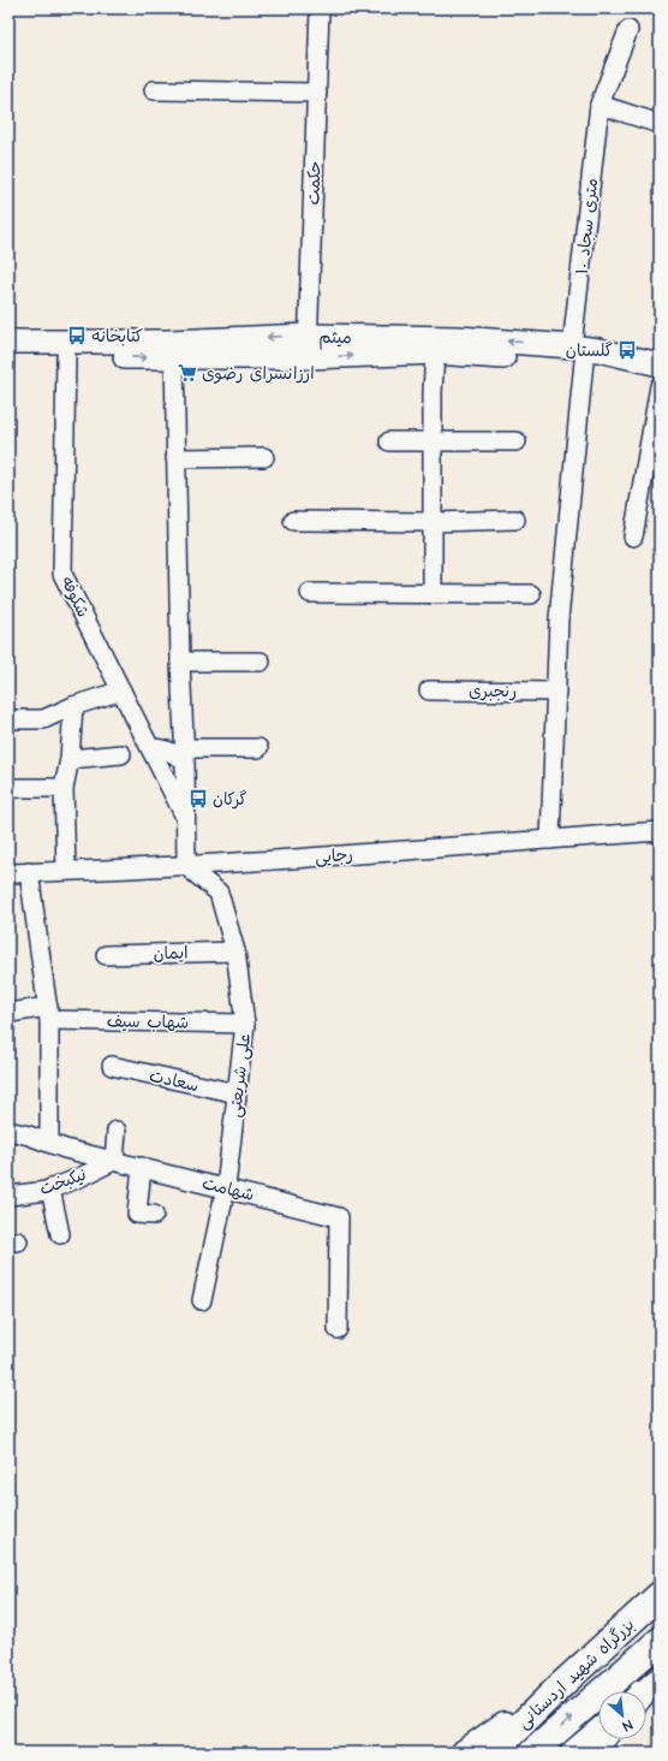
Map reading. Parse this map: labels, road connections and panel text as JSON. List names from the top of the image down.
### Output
{
  "streets": {
    "highway": ["بزرگراه شهید اردستانی"],
    "main road": ["میثم"],
    "street": [
      "حکمت",
      "۱۰ متری سجاد",
      "شکوفه",
      "رنجبری",
      "رجایی",
      "ایمان",
      "شهاب سیف",
      "علی شریعتی",
      "سعادت",
      "نیکبخت",
      "شهامت"
    ]
  },
  "crossings": [
    ["حکمت", "میثم"],
    ["۱۰ متری سجاد", "میثم"],
    ["۱۰ متری سجاد", "رنجبری"],
    ["۱۰ متری سجاد", "رجایی"],
    ["میثم", "شکوفه"],
    ["رجایی", "علی شریعتی"],
    ["ایمان", "علی شریعتی"],
    ["شهاب سیف", "علی شریعتی"],
    ["علی شریعتی", "سعادت"],
    ["علی شریعتی", "شهامت"],
    ["نیکبخت", "شهامت"]
  ],
  "places": {
    "bus stop": ["کتابخانه", "گلستان", "گرکان"],
    "supermarket": ["ارزانسرای رضوی"]
  },
  "north": "bottom right"
}
